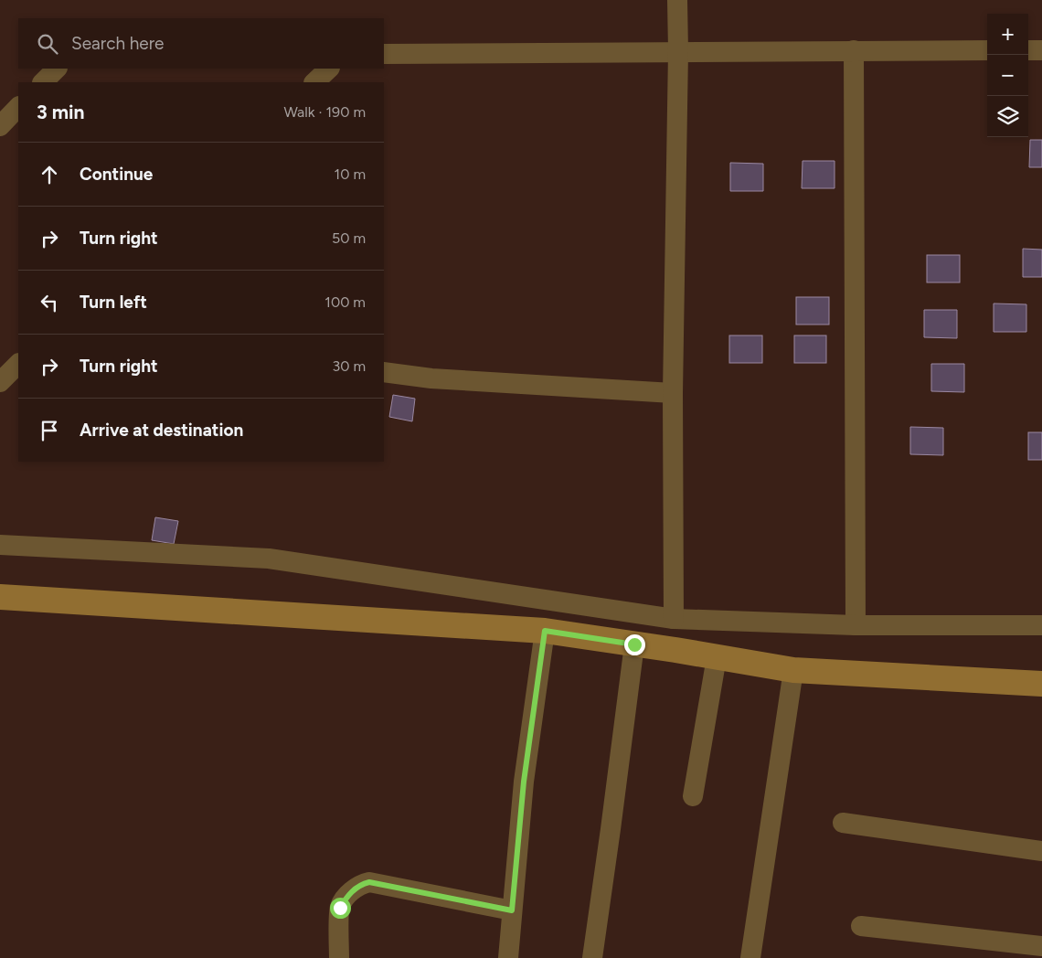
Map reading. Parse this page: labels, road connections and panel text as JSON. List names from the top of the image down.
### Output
{
  "page": {
    "map_buttons": ["+", "−"],
    "search": "Search here",
    "heading": ["3 min", "Walk · 190 m"],
    "list": [
      ["Continue", "10 m"],
      ["Turn right", "50 m"],
      ["Turn left", "100 m"],
      ["Turn right", "30 m"],
      "Arrive at destination"
    ]
  }
}
